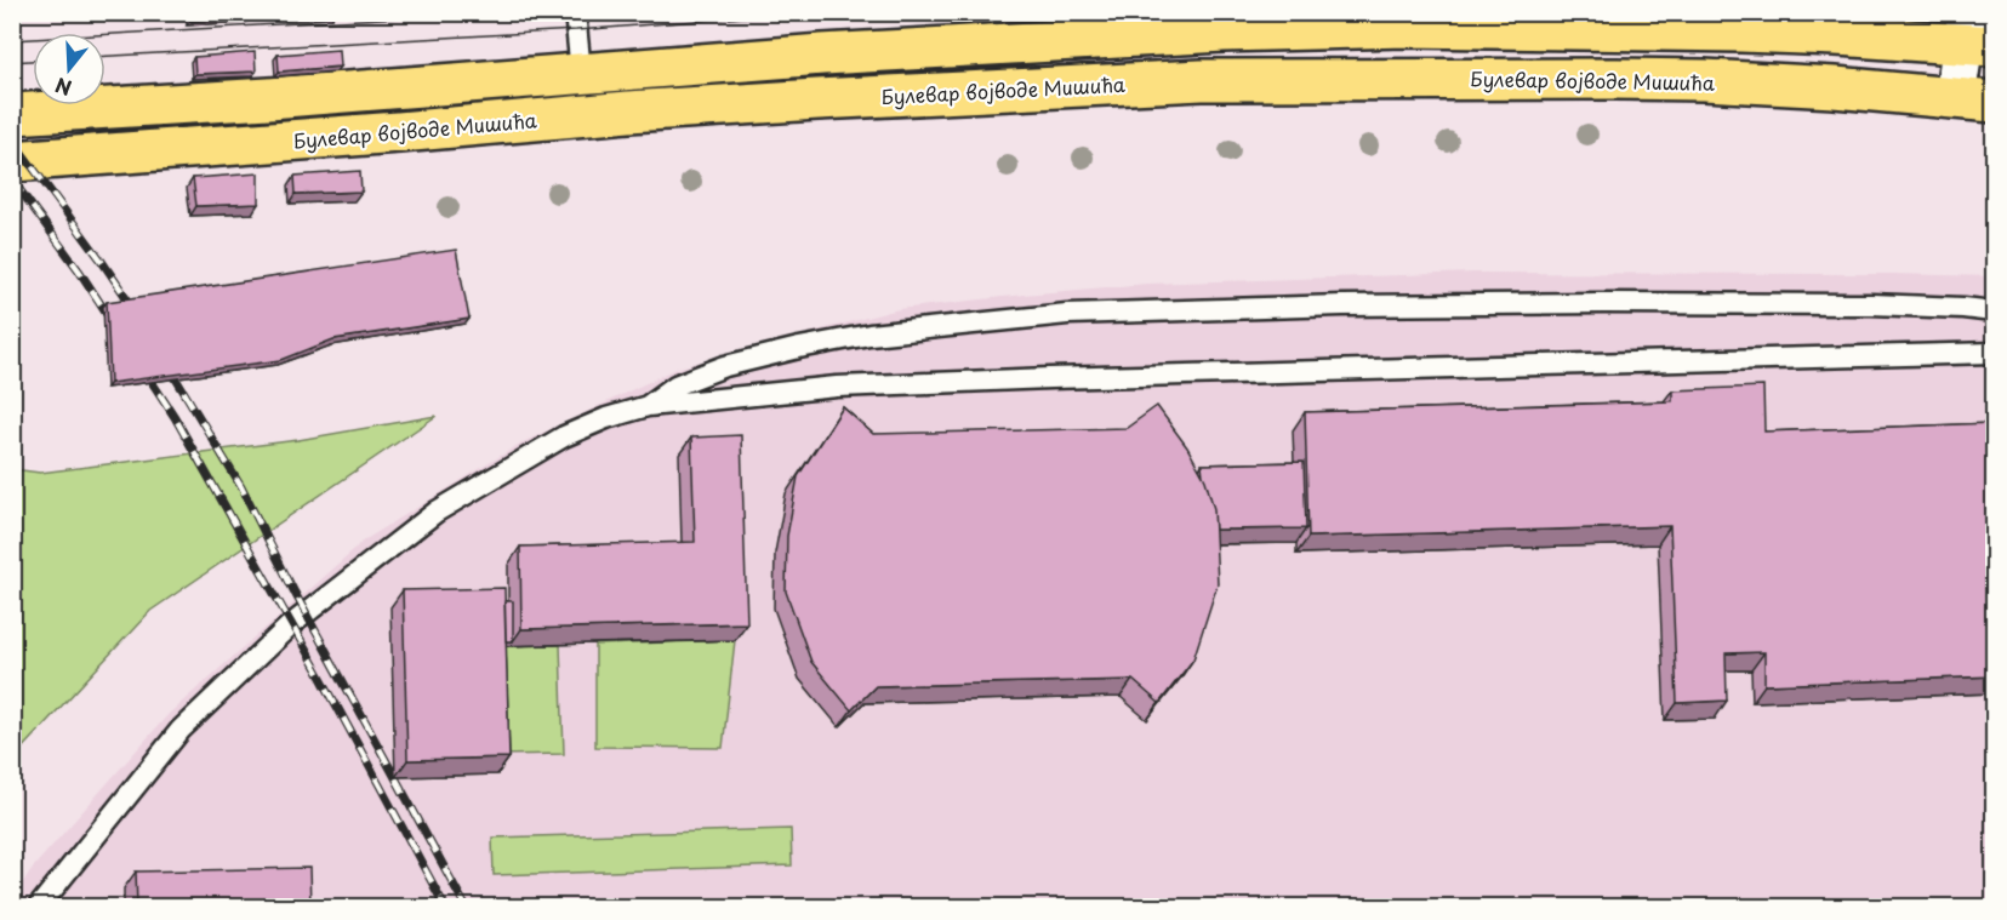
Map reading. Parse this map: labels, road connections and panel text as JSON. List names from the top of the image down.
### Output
{
  "streets": {
    "main road": ["Булевар војводе Мишића"]
  },
  "north": "bottom"
}
